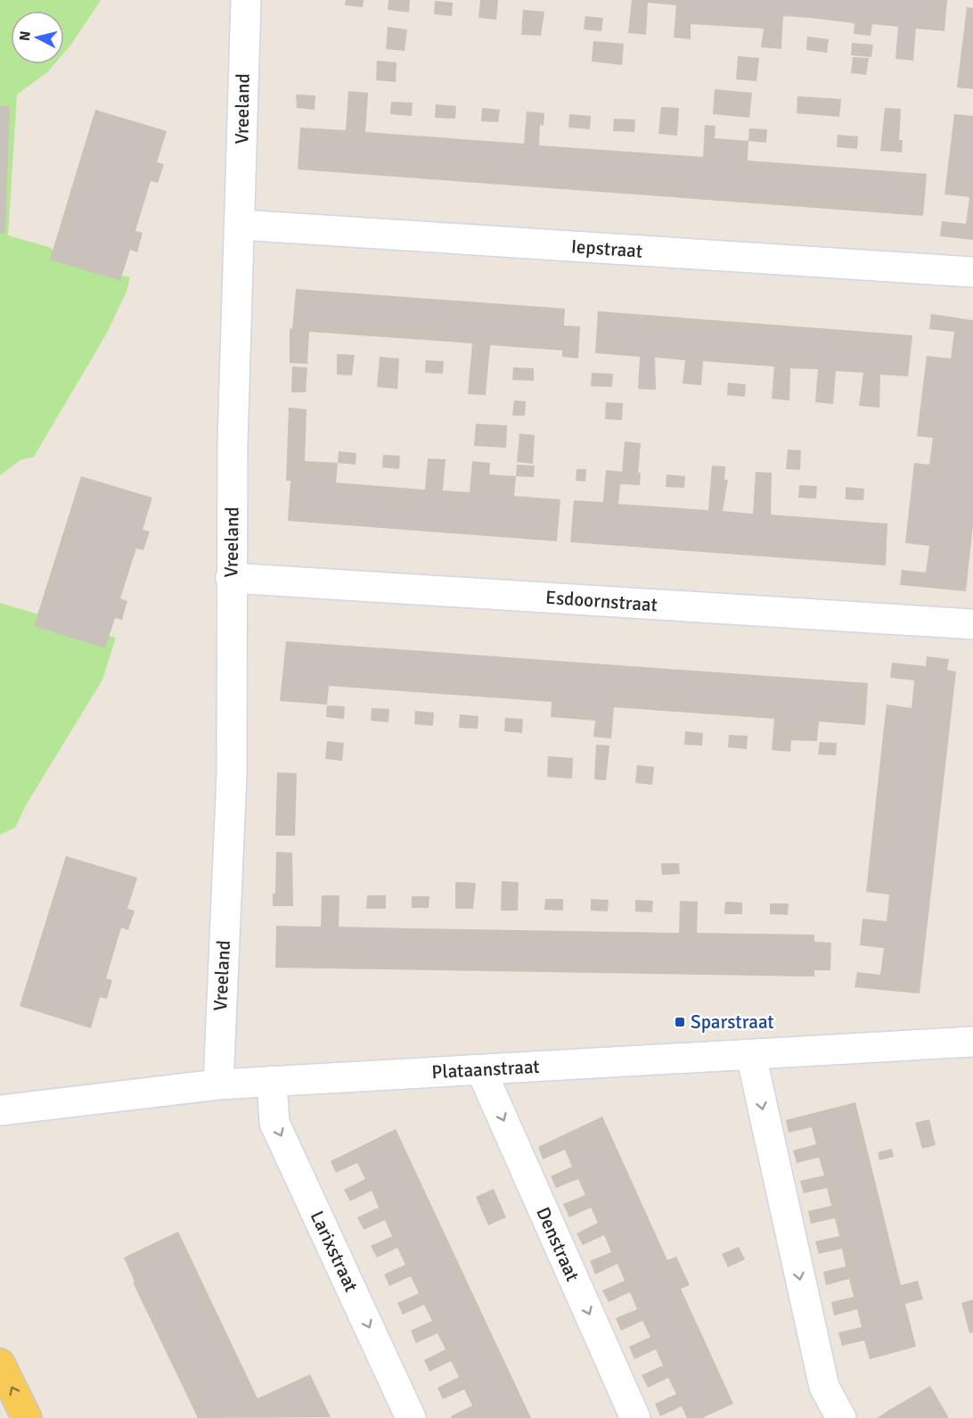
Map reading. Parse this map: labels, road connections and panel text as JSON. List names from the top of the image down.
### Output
{
  "streets": {
    "street": [
      "Vreeland",
      "Iepstraat",
      "Esdoornstraat",
      "Plataanstraat",
      "Denstraat",
      "Larixstraat"
    ]
  },
  "crossings": [
    ["Vreeland", "Iepstraat"],
    ["Vreeland", "Esdoornstraat"],
    ["Vreeland", "Plataanstraat"],
    ["Plataanstraat", "Denstraat"],
    ["Plataanstraat", "Larixstraat"]
  ],
  "one_way": ["Larixstraat"],
  "places": {
    "transit": ["Sparstraat"]
  },
  "north": "left"
}
